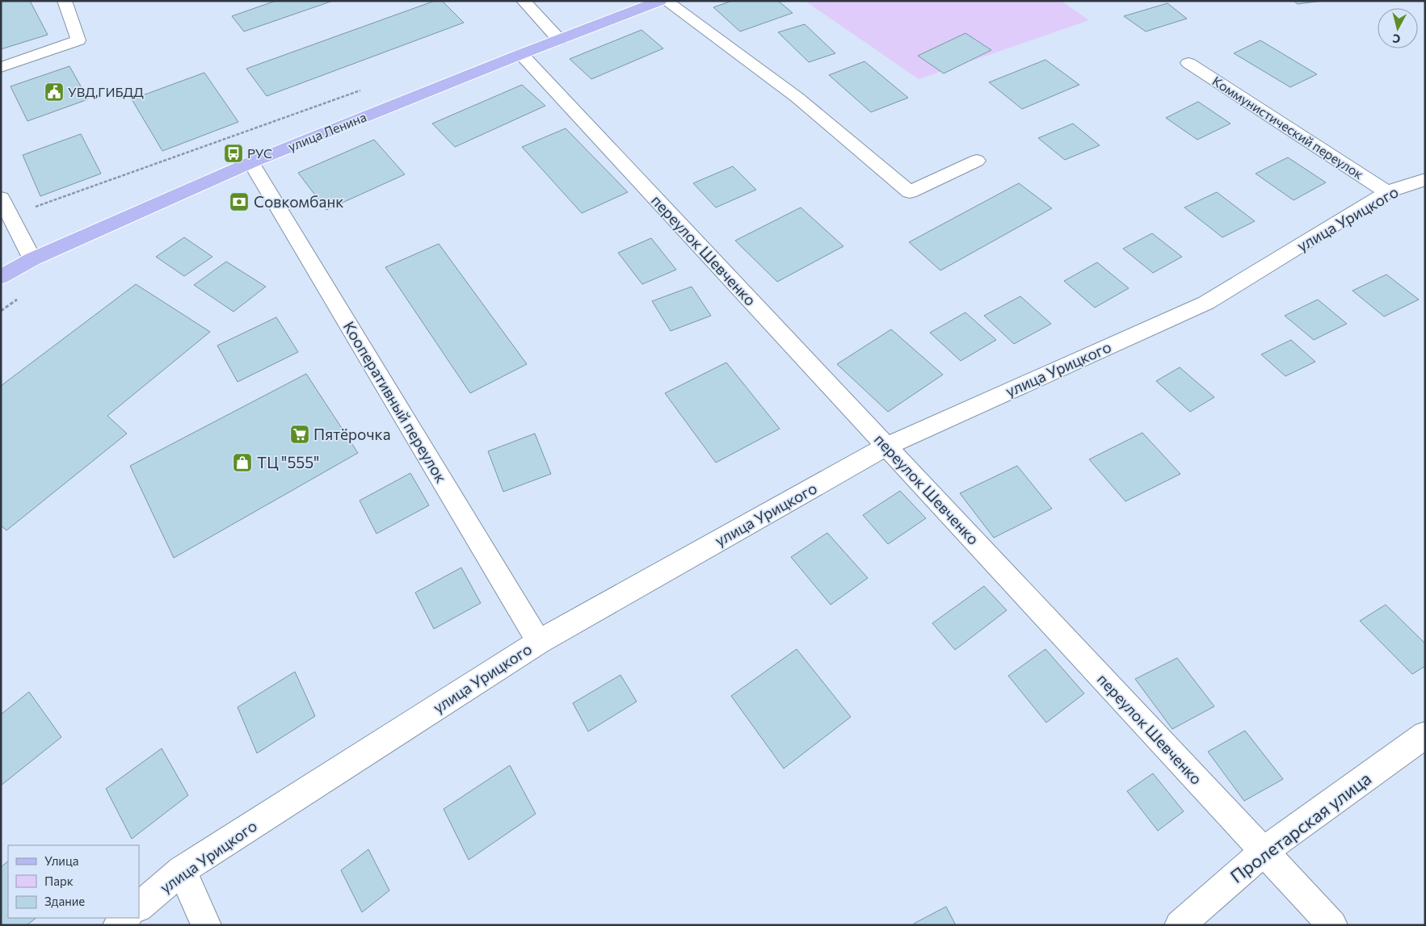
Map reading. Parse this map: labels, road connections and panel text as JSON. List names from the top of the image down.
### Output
{
  "streets": {
    "main road": ["улица Ленина"],
    "street": [
      "Коммунистический переулок",
      "улица Урицкого",
      "переулок Шевченко",
      "Кооперативный переулок",
      "Пролетарская улица"
    ]
  },
  "crossings": [
    ["Коммунистический переулок", "улица Урицкого"],
    ["улица Ленина", "переулок Шевченко"],
    ["улица Ленина", "Кооперативный переулок"],
    ["улица Урицкого", "переулок Шевченко"],
    ["улица Урицкого", "Кооперативный переулок"],
    ["переулок Шевченко", "Пролетарская улица"]
  ],
  "places": {
    "public building": ["УВД,ГИБДД"],
    "bus stop": ["РУС"],
    "bank": ["Совкомбанк"],
    "supermarket": ["Пятёрочка"],
    "shop": ["ТЦ \"555\""]
  },
  "legend": ["Улица", "Парк", "Здание"],
  "north": "bottom"
}
